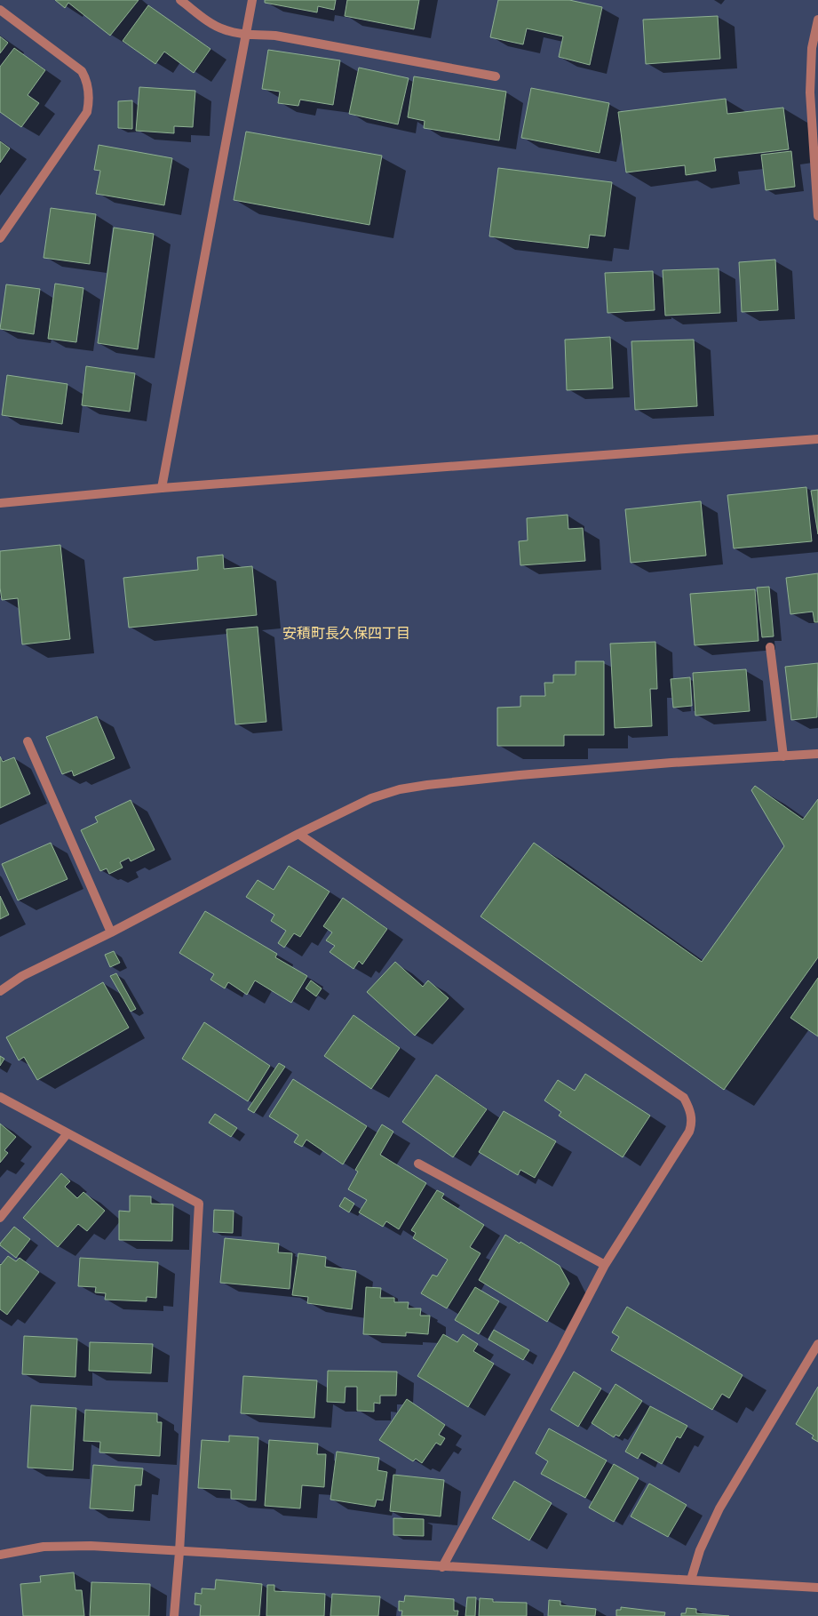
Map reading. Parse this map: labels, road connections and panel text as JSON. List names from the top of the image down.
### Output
{
  "districts": ["安積町長久保四丁目"]
}
